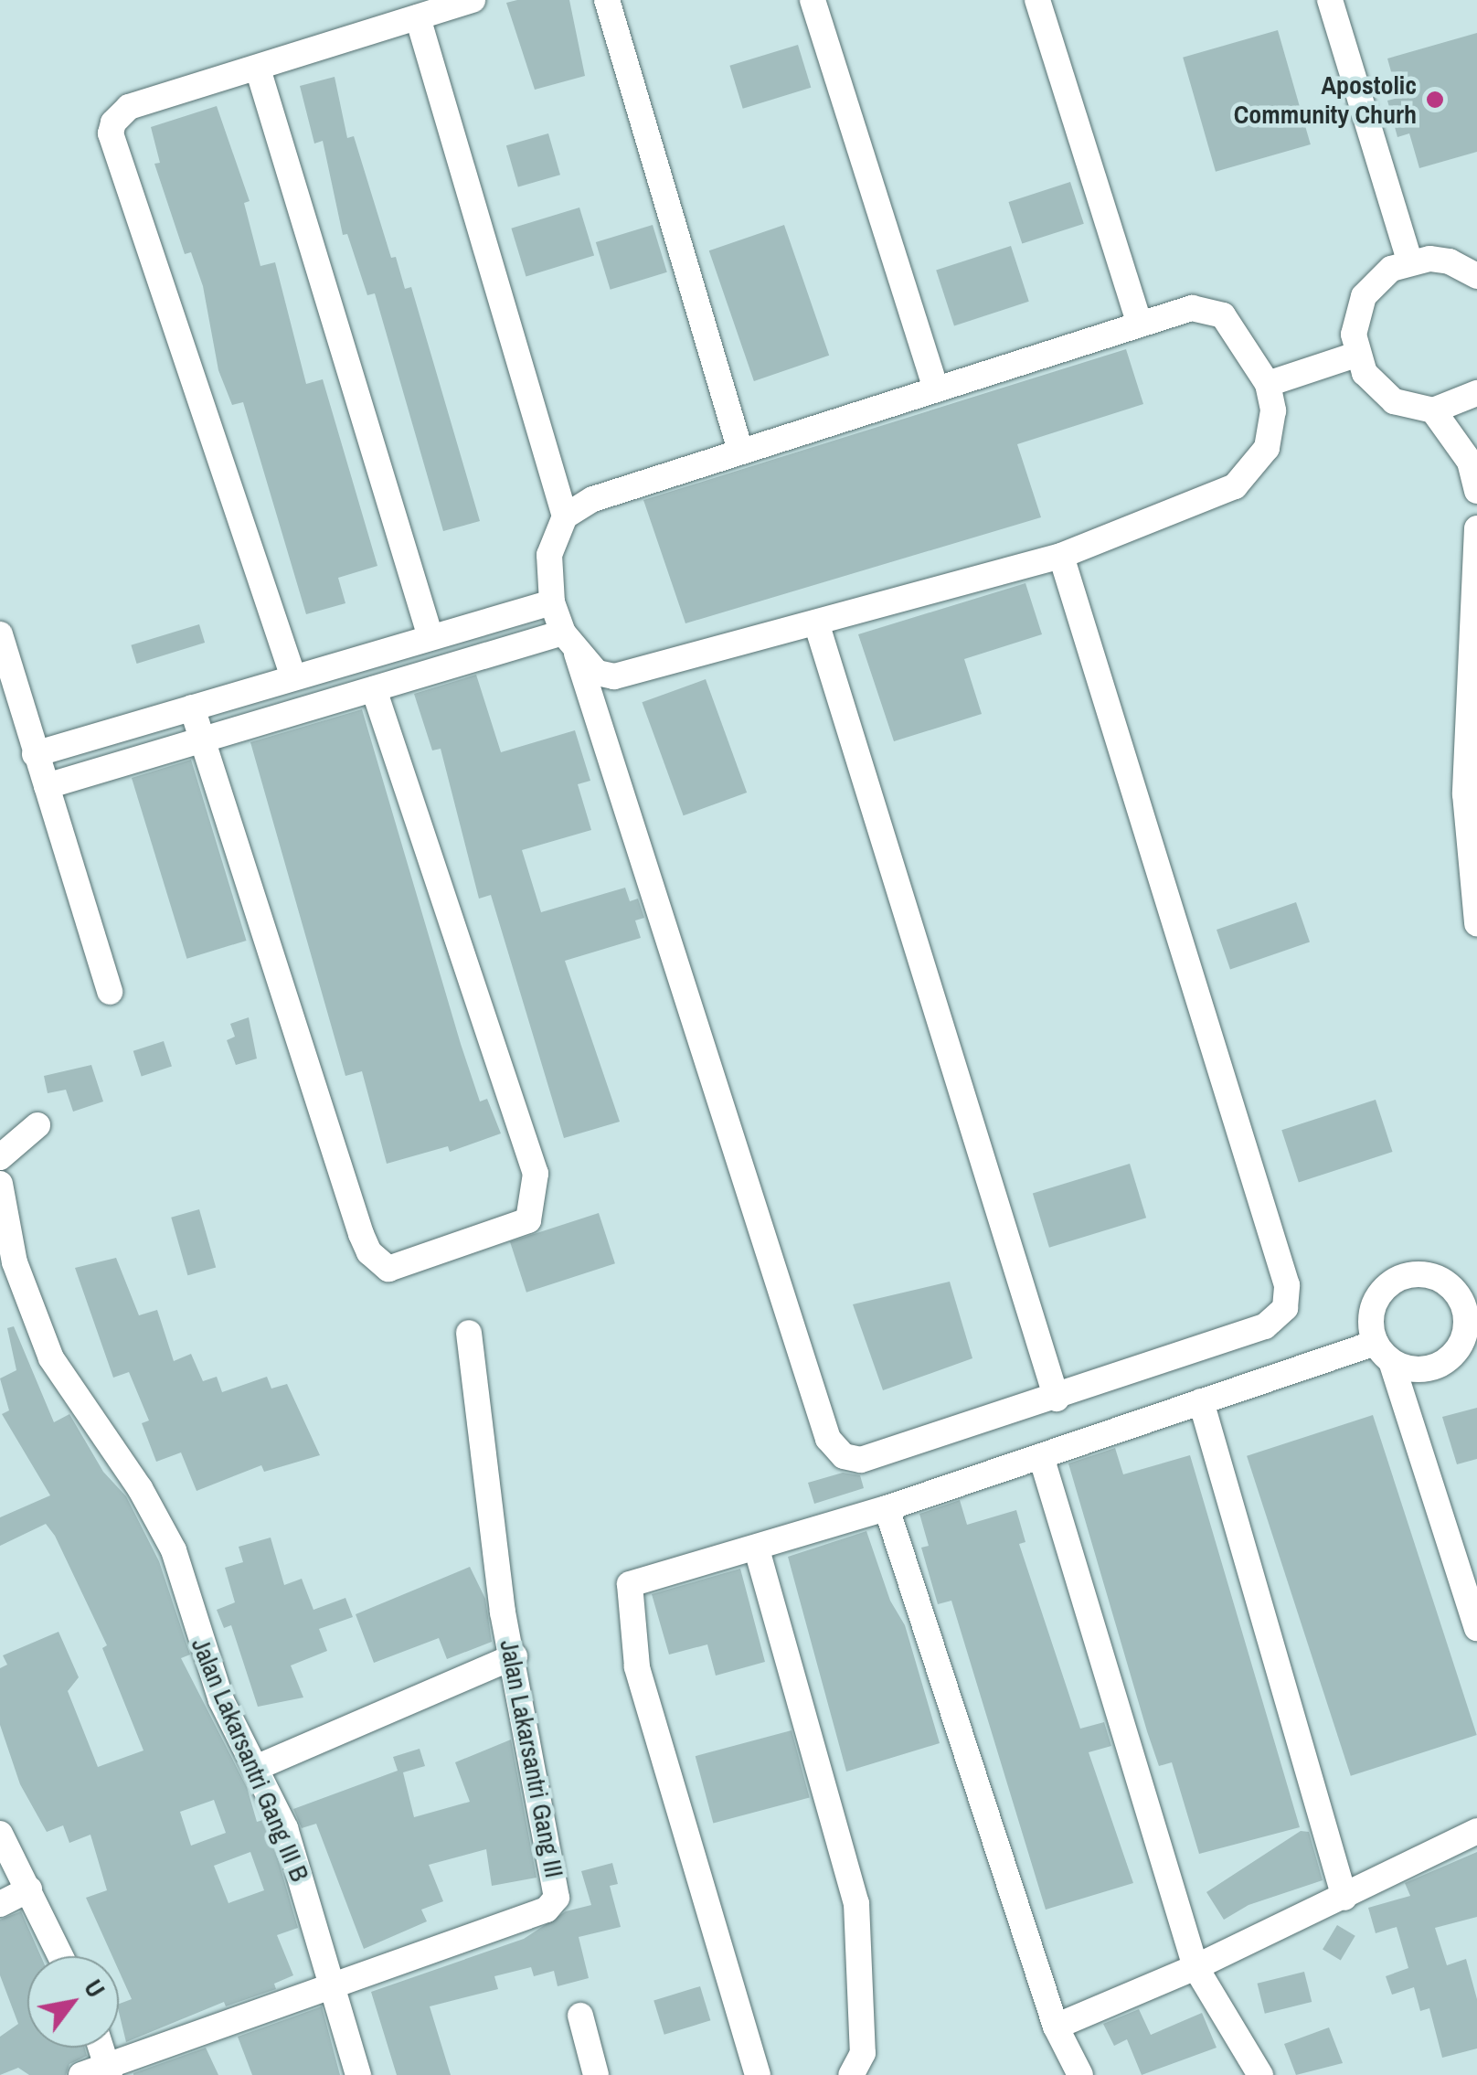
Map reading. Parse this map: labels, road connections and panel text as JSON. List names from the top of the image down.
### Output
{
  "streets": {
    "street": ["Jalan Lakarsantri Gang III", "Jalan Lakarsantri Gang III B"]
  },
  "crossings": [
    ["Jalan Lakarsantri Gang III", "Jalan Lakarsantri Gang III B"]
  ],
  "places": ["Apostolic Community Churh"],
  "north": "top right"
}
